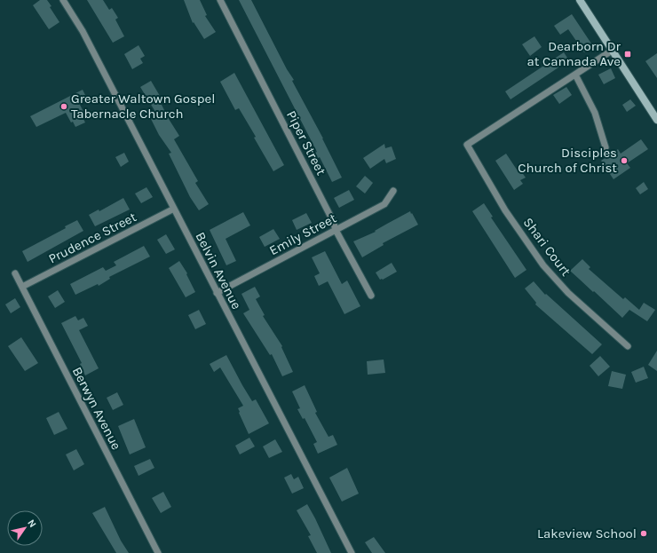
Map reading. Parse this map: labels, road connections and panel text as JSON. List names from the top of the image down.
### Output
{
  "streets": {
    "street": [
      "Piper Street",
      "Emily Street",
      "Prudence Street",
      "Shari Court",
      "Belvin Avenue",
      "Berwyn Avenue"
    ]
  },
  "crossings": [
    ["Piper Street", "Emily Street"],
    ["Emily Street", "Belvin Avenue"],
    ["Prudence Street", "Belvin Avenue"],
    ["Prudence Street", "Berwyn Avenue"]
  ],
  "places": {
    "transit": ["Dearborn Dr at Cannada Ave"],
    "other": ["Greater Waltown Gospel Tabernacle Church", "Disciples Church of Christ", "Lakeview School"]
  },
  "north": "top right"
}
